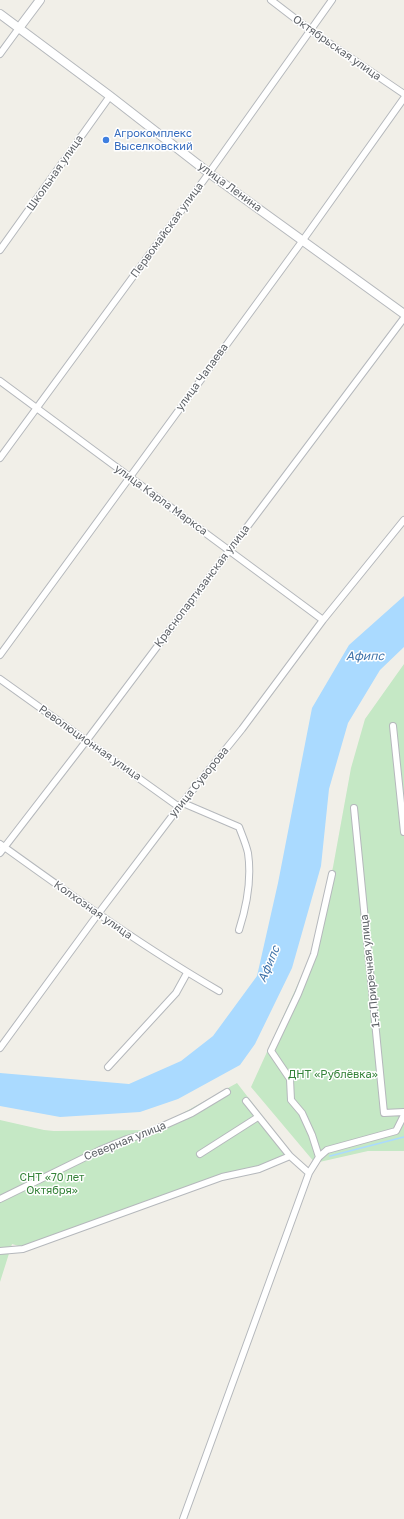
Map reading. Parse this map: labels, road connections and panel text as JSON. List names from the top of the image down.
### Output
{
  "streets": {
    "street": [
      "Октябрьская улица",
      "Школьная улица",
      "улица Ленина",
      "Первомайская улица",
      "улица Чапаева",
      "улица Карла Маркса",
      "Краснопартизанская улица",
      "Революционная улица",
      "улица Суворова",
      "Колхозная улица",
      "1-я Приречная улица",
      "Северная улица"
    ]
  },
  "crossings": [
    ["Октябрьская улица", "Первомайская улица"],
    ["Школьная улица", "улица Ленина"],
    ["улица Ленина", "Первомайская улица"],
    ["улица Ленина", "улица Чапаева"],
    ["Первомайская улица", "улица Карла Маркса"],
    ["улица Чапаева", "улица Карла Маркса"],
    ["улица Карла Маркса", "Краснопартизанская улица"],
    ["улица Карла Маркса", "улица Суворова"],
    ["Краснопартизанская улица", "Революционная улица"],
    ["Краснопартизанская улица", "Колхозная улица"],
    ["Революционная улица", "улица Суворова"],
    ["улица Суворова", "Колхозная улица"]
  ],
  "water": ["Афипс"],
  "parks": ["ДНТ «Рублёвка»", "СНТ «70 лет Октября»"],
  "places": ["Агрокомплекс Выселковский"]
}
